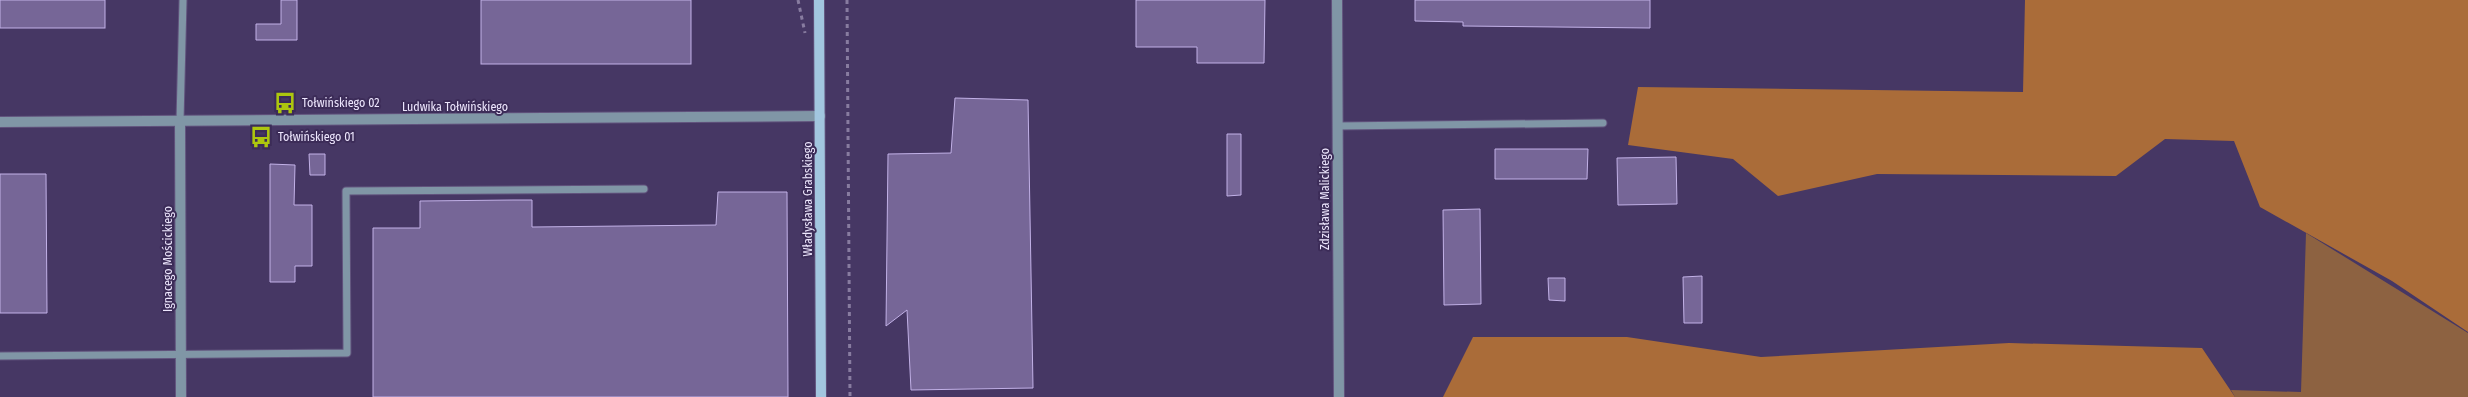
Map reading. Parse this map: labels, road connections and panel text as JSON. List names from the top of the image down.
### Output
{
  "streets": {
    "street": [
      "Ludwika Tołwińskiego",
      "Władysława Grabskiego",
      "Zdzisława Malickiego",
      "Ignacego Mościckiego"
    ]
  },
  "crossings": [
    ["Ludwika Tołwińskiego", "Władysława Grabskiego"],
    ["Ludwika Tołwińskiego", "Ignacego Mościckiego"]
  ],
  "places": {
    "bus stop": ["Tołwińskiego 02", "Tołwińskiego 01"]
  }
}
